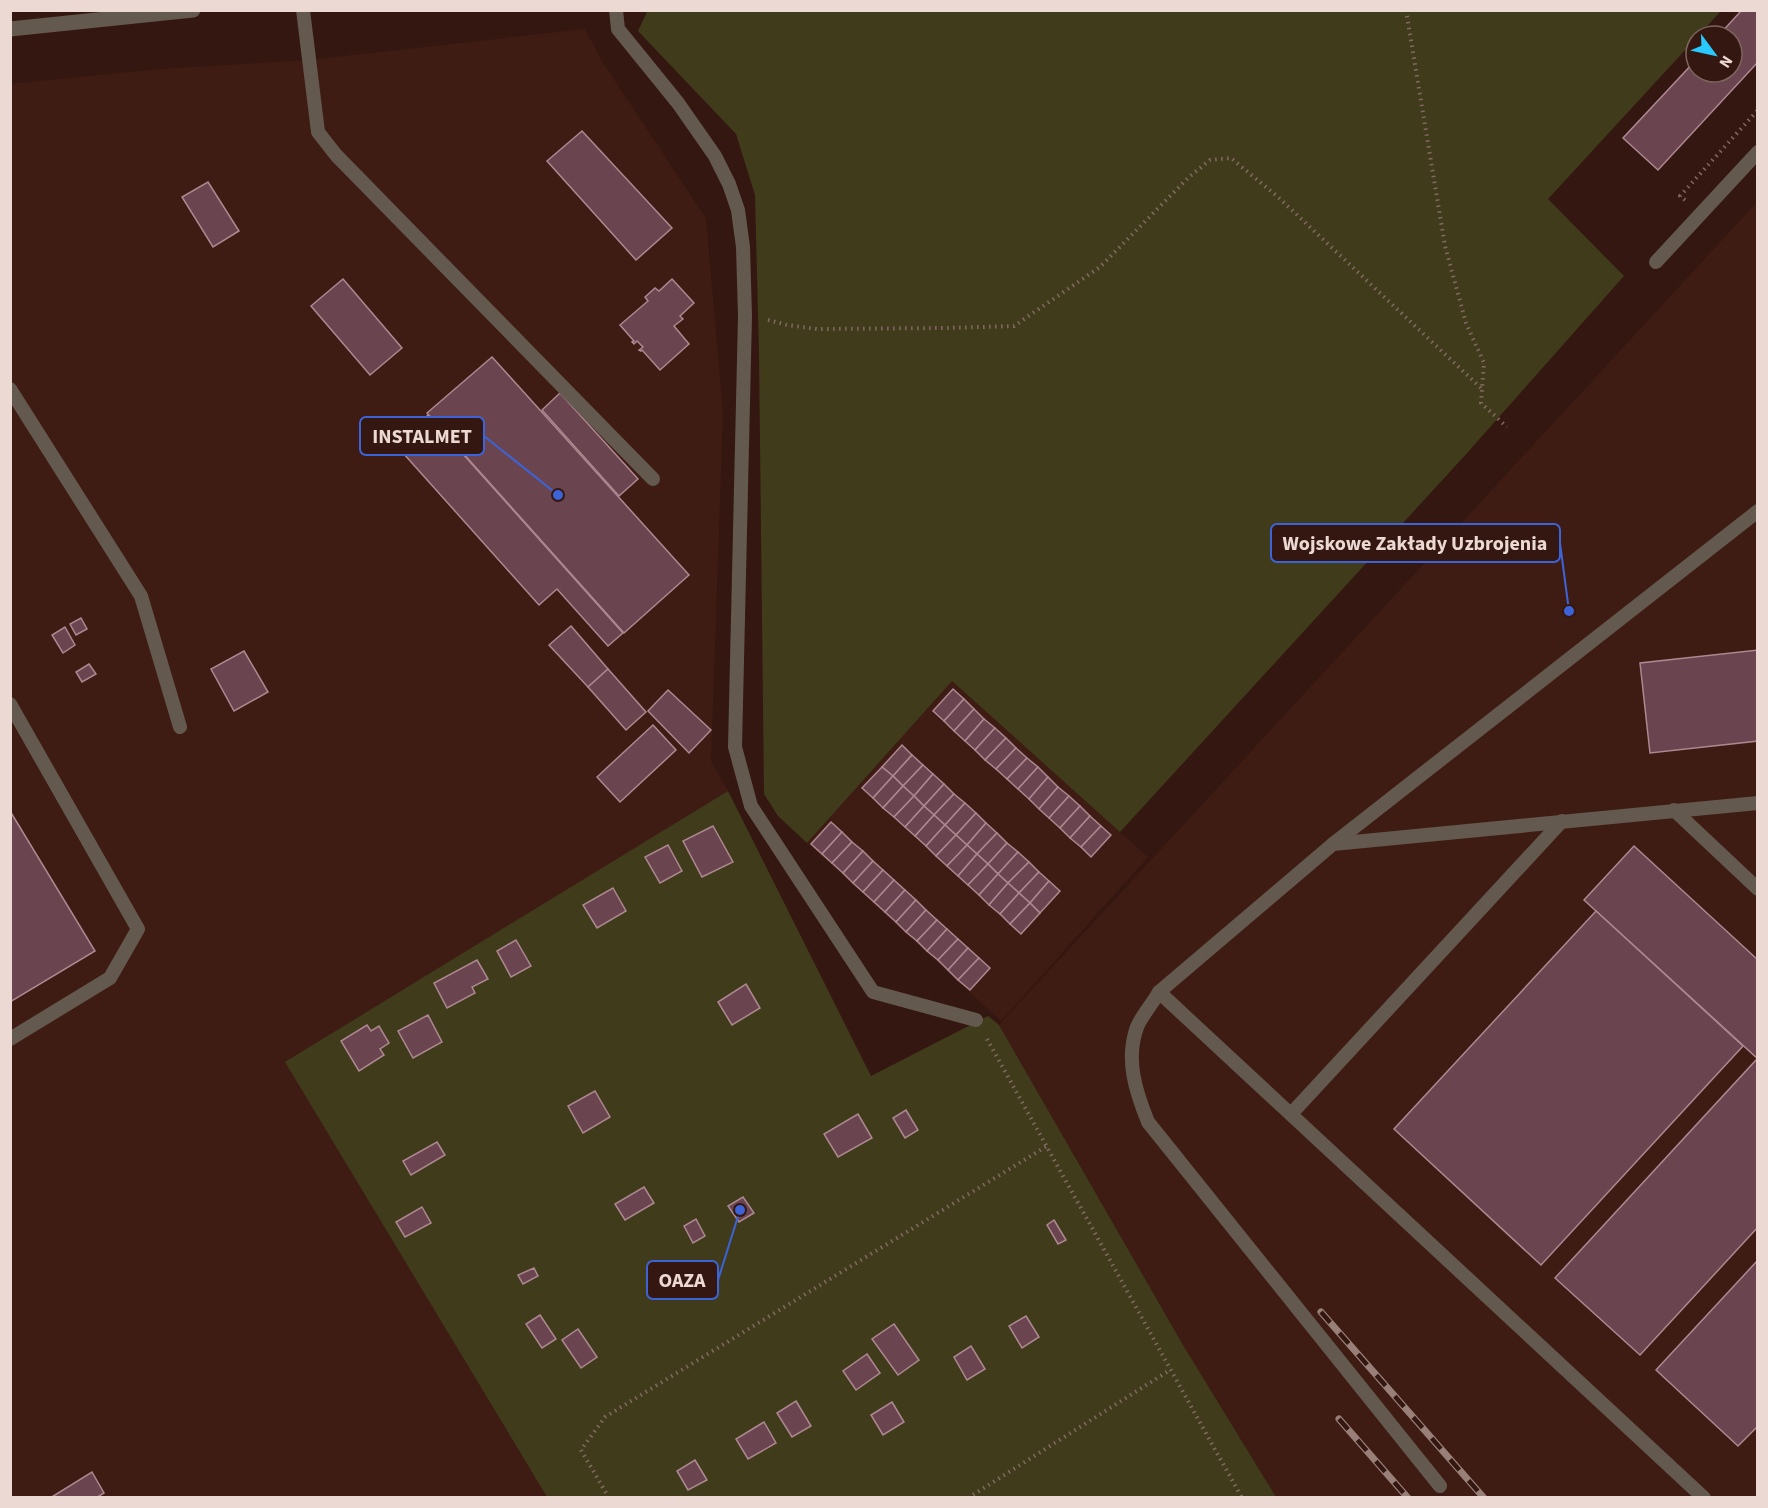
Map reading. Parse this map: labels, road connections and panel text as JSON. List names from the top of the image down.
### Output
{
  "places": ["INSTALMET", "Wojskowe Zakłady Uzbrojenia", "OAZA"],
  "north": "bottom right"
}
